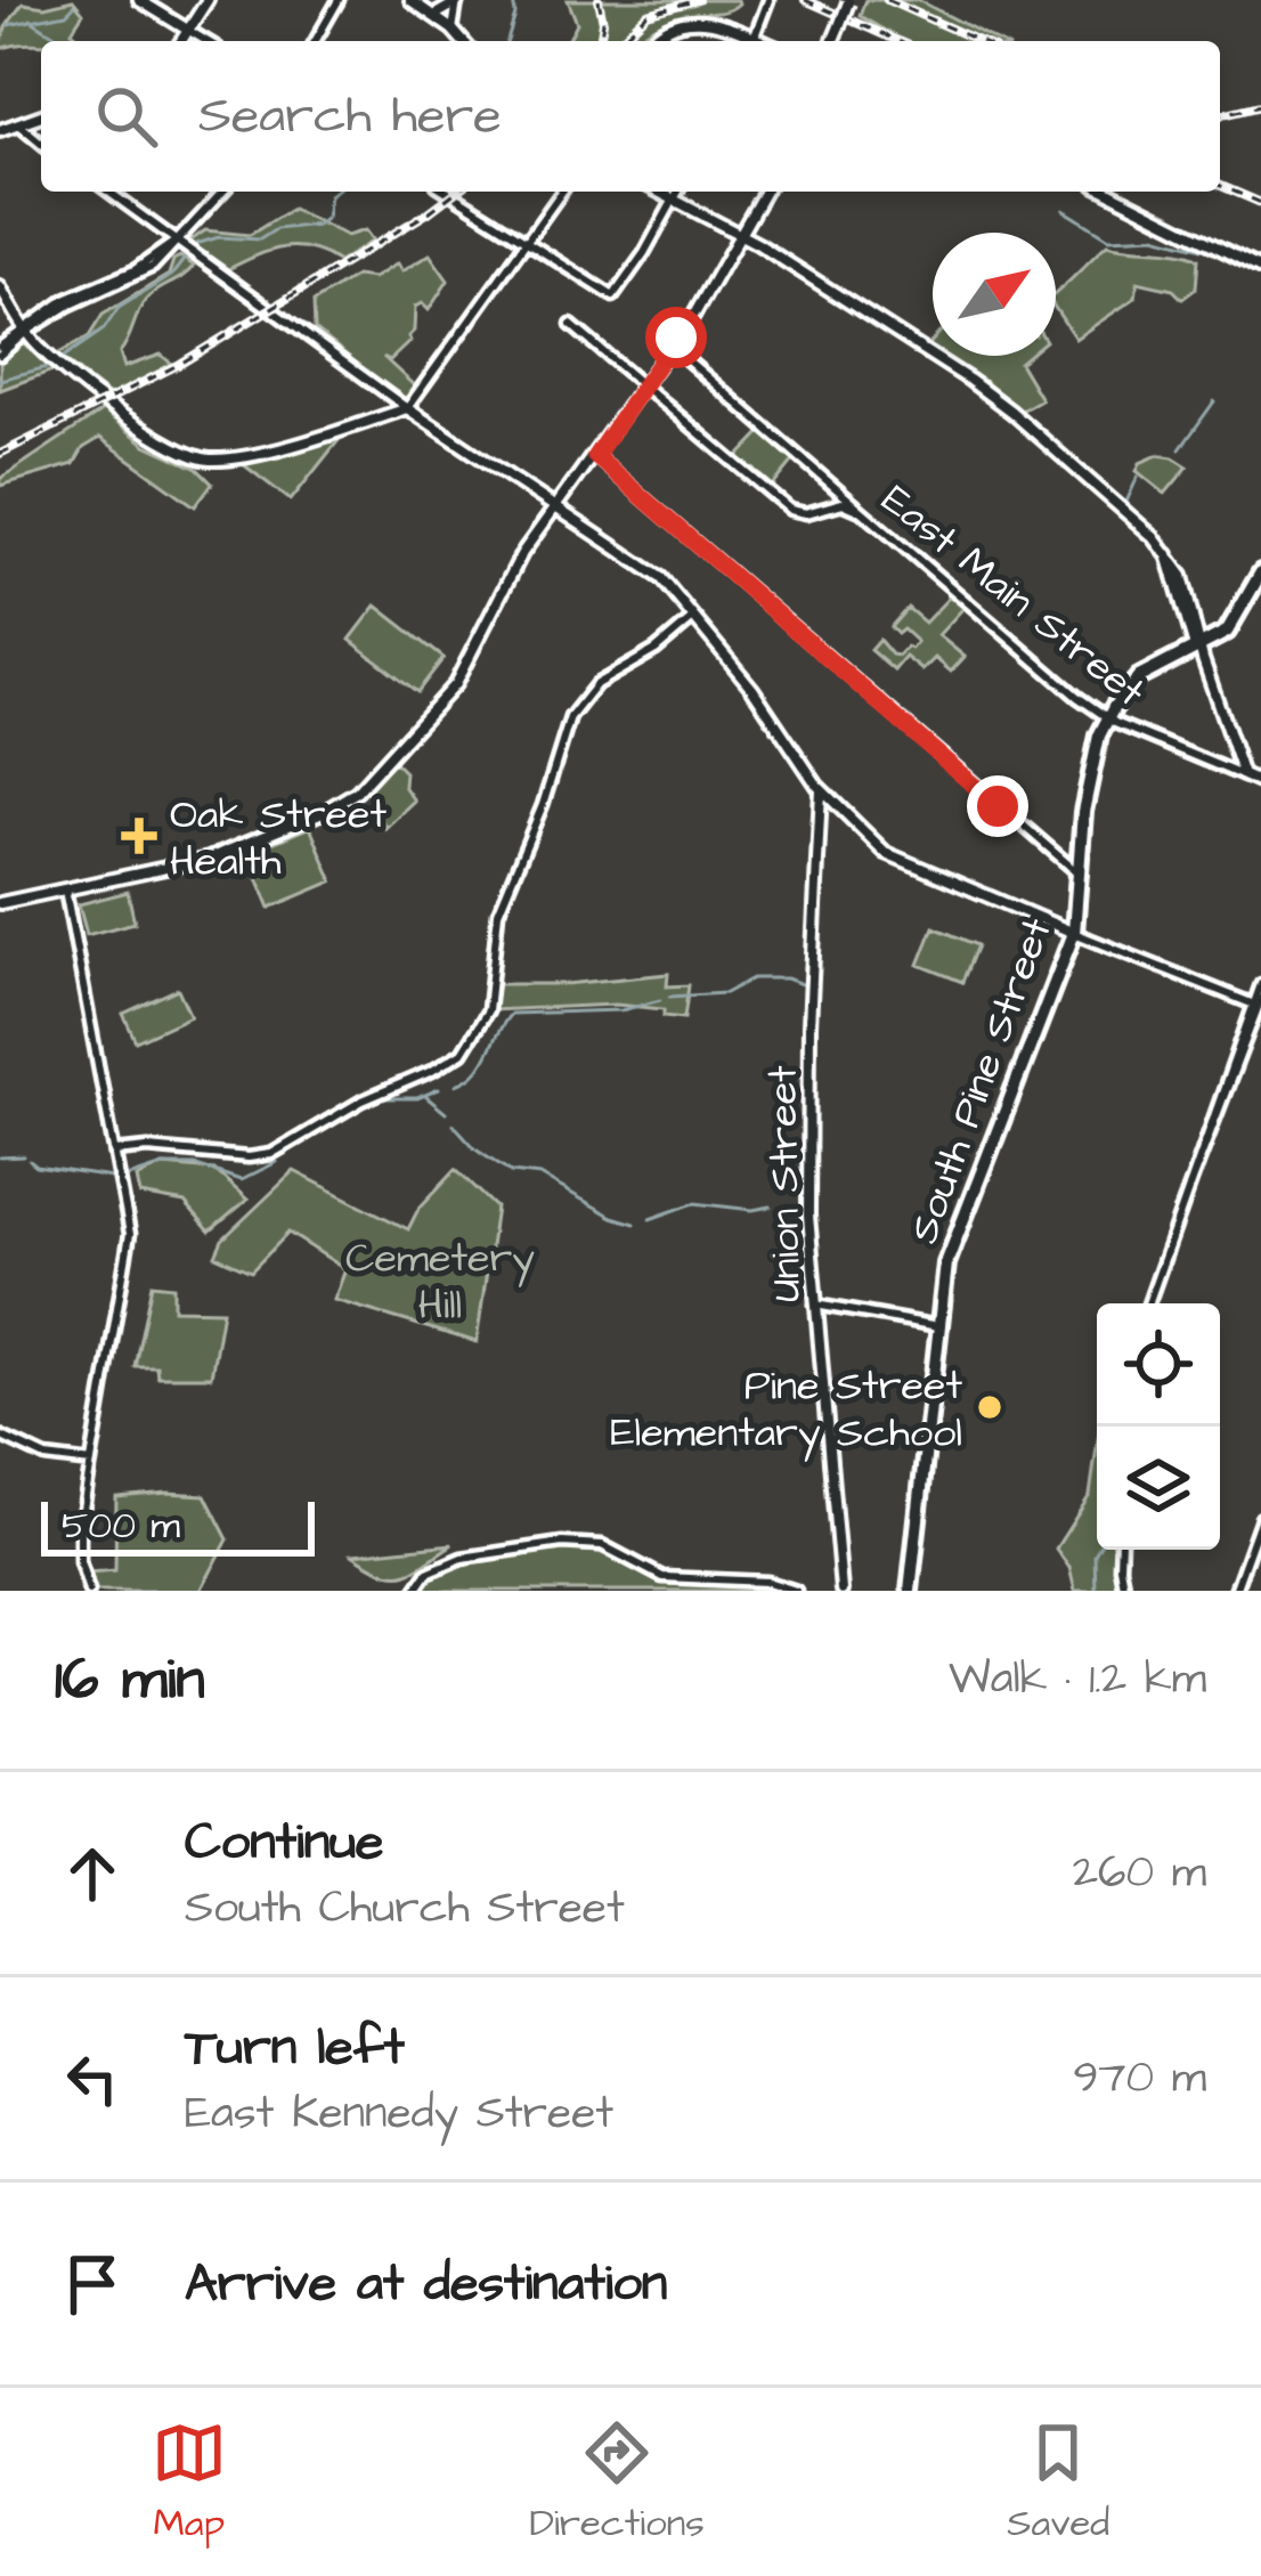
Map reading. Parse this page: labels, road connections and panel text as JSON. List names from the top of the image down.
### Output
{
  "streets": {
    "highway": ["South Pine Street"],
    "main road": ["East Main Street", "Union Street"]
  },
  "crossings": [
    ["East Main Street", "South Pine Street"]
  ],
  "parks": ["Cemetery Hill"],
  "places": {
    "health": ["Oak Street Health"],
    "other": ["Pine Street Elementary School"]
  },
  "scale_bar": "500 m",
  "north": "top right",
  "page": {
    "search": "Search here",
    "scale": "500 m",
    "heading": ["16 min", "Walk · 1.2 km"],
    "list": [
      ["Continue", "South Church Street", "260 m"],
      ["Turn left", "East Kennedy Street", "970 m"],
      "Arrive at destination"
    ],
    "nav": ["Map", "Directions", "Saved"]
  }
}
